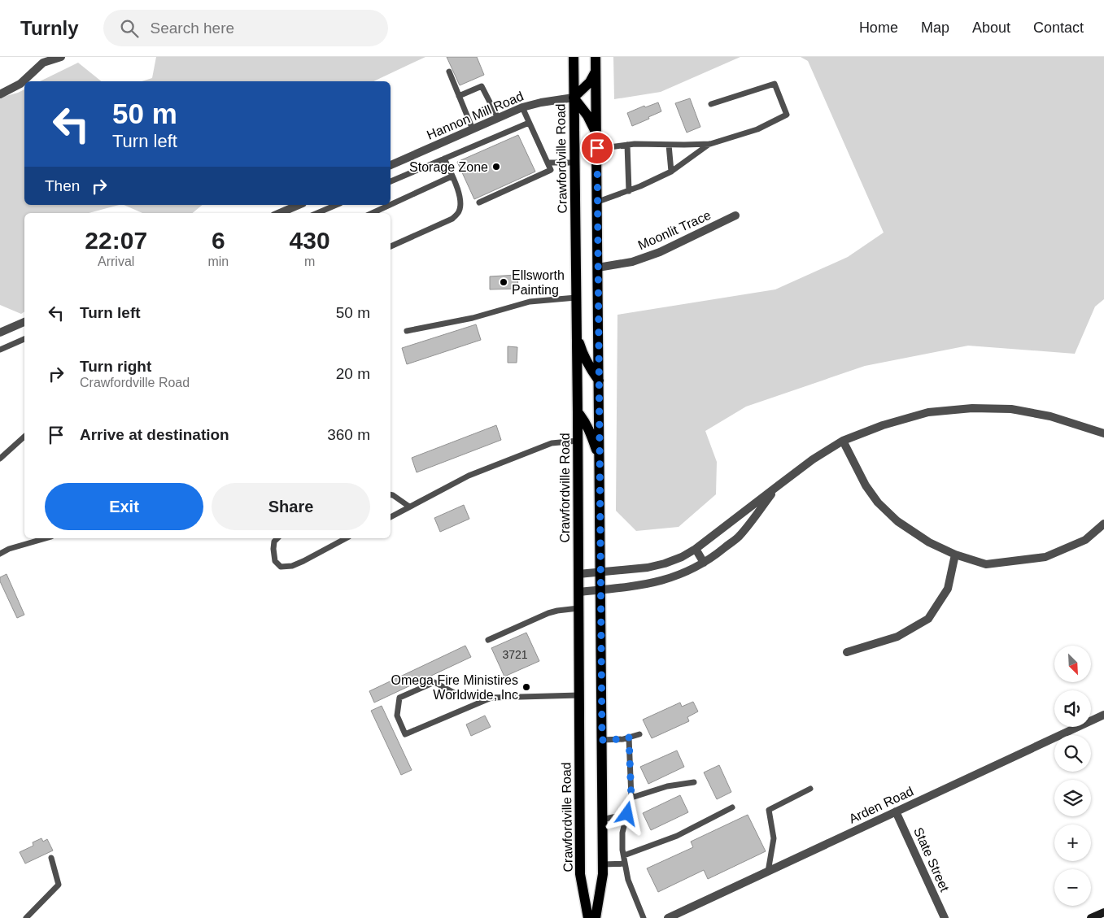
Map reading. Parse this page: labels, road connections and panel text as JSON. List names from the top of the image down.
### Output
{
  "streets": {
    "main road": ["Crawfordville Road"],
    "street": [
      "Hannon Mill Road",
      "Moonlit Trace",
      "Arden Road",
      "State Street"
    ]
  },
  "crossings": [
    ["Hannon Mill Road", "Crawfordville Road"],
    ["Arden Road", "State Street"]
  ],
  "places": ["Storage Zone", "Ellsworth Painting", "Omega Fire Ministires Worldwide, Inc"],
  "house_numbers": ["3721"],
  "north": "bottom right",
  "page": {
    "header": "Turnly",
    "search": "Search here",
    "nav": [
      "Home",
      "Map",
      "About",
      "Contact"
    ],
    "turn": ["50 m", "Turn left"],
    "then": "Then",
    "eta": [
      "22:07",
      "Arrival",
      "6",
      "min",
      "430",
      "m"
    ],
    "list": [
      {
        "name": "Turn left",
        "value": "50 m"
      },
      {
        "name": "Turn right",
        "note": "Crawfordville Road",
        "value": "20 m"
      },
      {
        "name": "Arrive at destination",
        "value": "360 m"
      }
    ],
    "buttons": ["Exit", "Share"],
    "map_buttons": ["+", "−"]
  }
}
